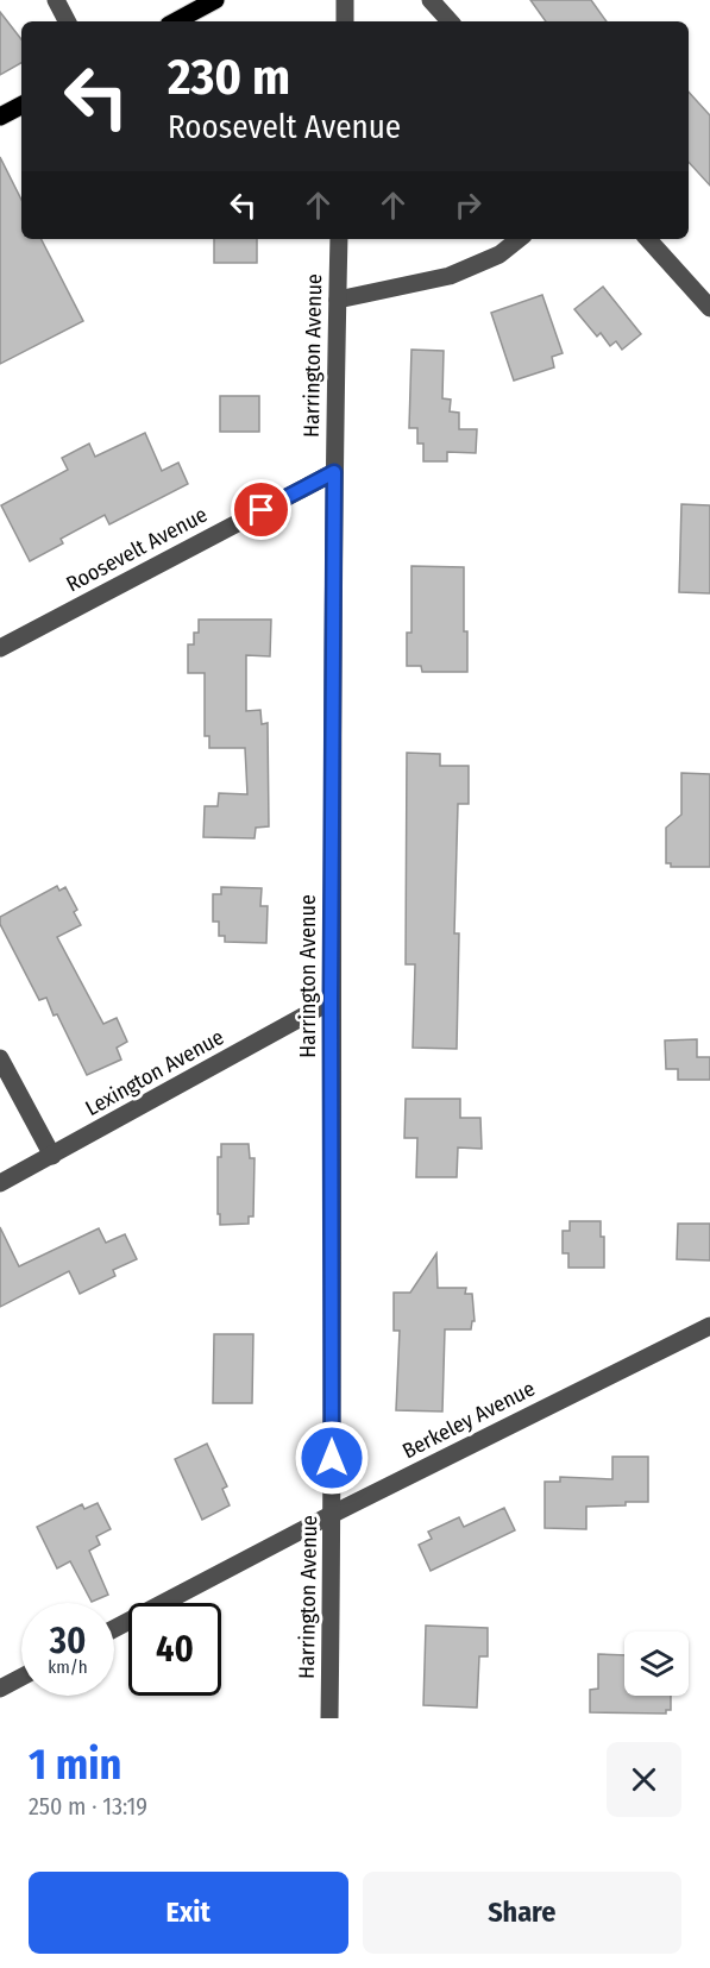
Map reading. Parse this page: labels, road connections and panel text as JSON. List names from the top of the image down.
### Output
{
  "streets": {
    "street": [
      "Harrington Avenue",
      "Roosevelt Avenue",
      "Lexington Avenue",
      "Berkeley Avenue"
    ]
  },
  "crossings": [
    ["Harrington Avenue", "Roosevelt Avenue"],
    ["Harrington Avenue", "Lexington Avenue"],
    ["Harrington Avenue", "Berkeley Avenue"]
  ],
  "page": {
    "turn": ["230 m", "Roosevelt Avenue"],
    "speed": "30 km/h",
    "limit": "40",
    "heading": ["1 min", "250 m · 13:19"],
    "buttons": ["Exit", "Share"]
  }
}
